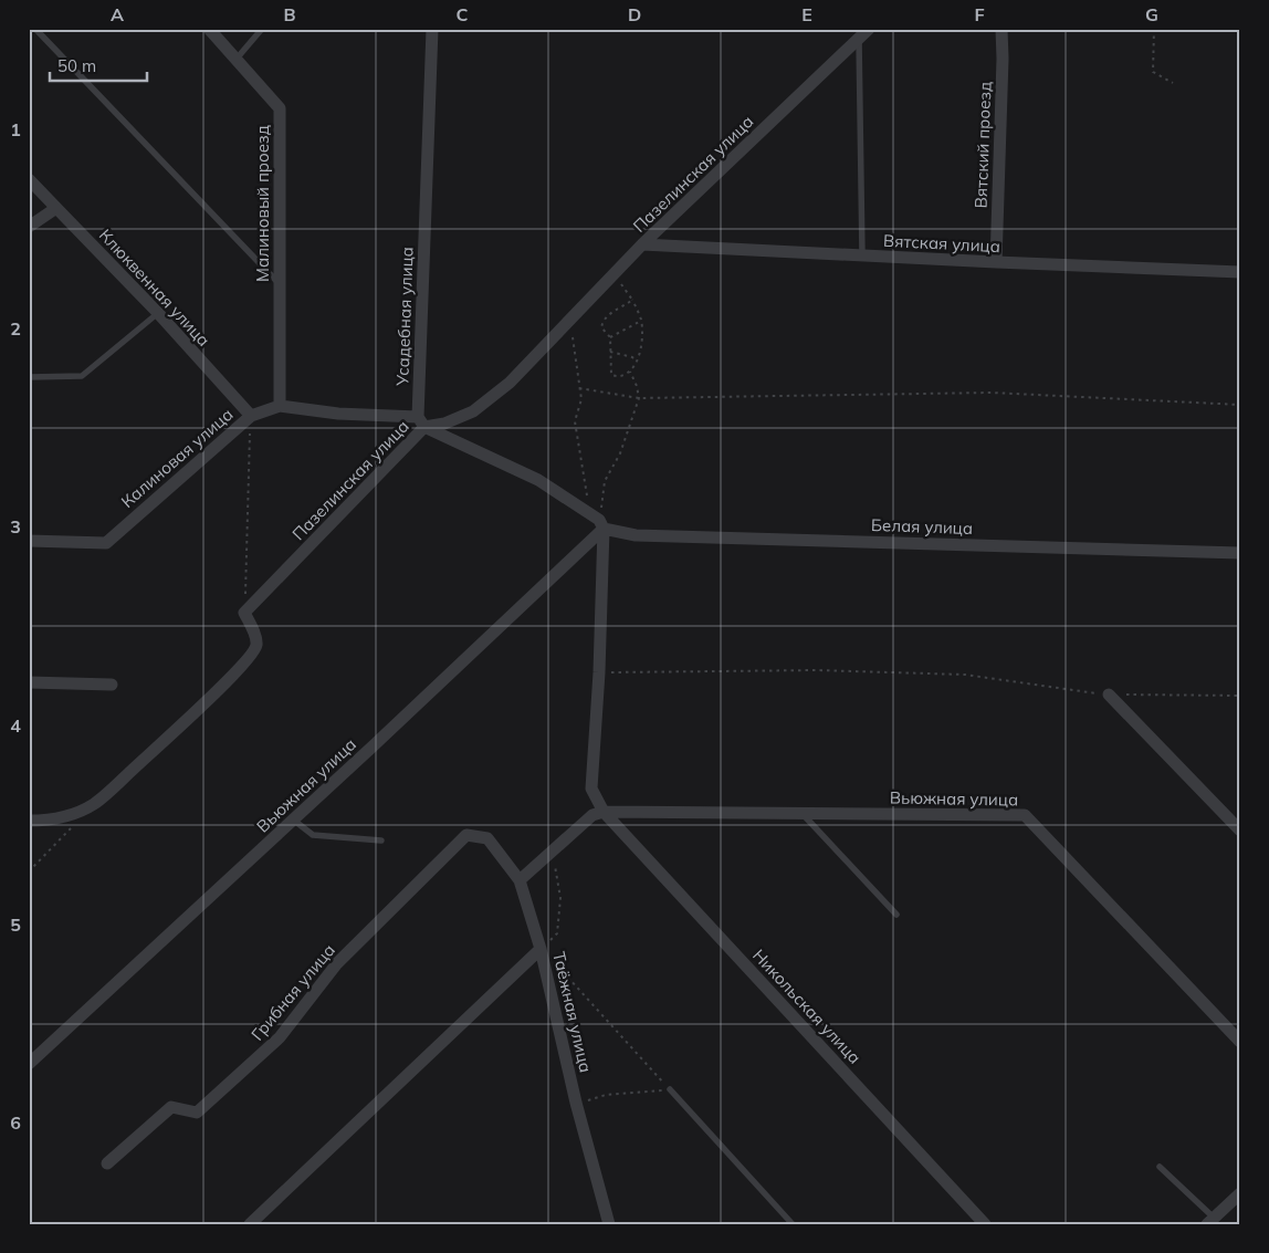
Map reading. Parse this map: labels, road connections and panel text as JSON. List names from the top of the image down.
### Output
{
  "streets": {
    "street": [
      "Вятский проезд",
      "Пазелинская улица",
      "Малиновый проезд",
      "Вятская улица",
      "Клюквенная улица",
      "Усадебная улица",
      "Калиновая улица",
      "Белая улица",
      "Вьюжная улица",
      "Грибная улица",
      "Никольская улица",
      "Таёжная улица"
    ]
  },
  "crossings": [
    ["Вятский проезд", "Вятская улица"],
    ["Пазелинская улица", "Вятская улица"],
    ["Пазелинская улица", "Усадебная улица"],
    ["Пазелинская улица", "Калиновая улица"],
    ["Малиновый проезд", "Калиновая улица"],
    ["Клюквенная улица", "Калиновая улица"],
    ["Усадебная улица", "Калиновая улица"],
    ["Белая улица", "Вьюжная улица"],
    ["Белая улица", "Никольская улица"],
    ["Вьюжная улица", "Никольская улица"],
    ["Грибная улица", "Таёжная улица"]
  ],
  "scale_bar": "50 m",
  "grid": {
    "columns": [
      "A",
      "B",
      "C",
      "D",
      "E",
      "F",
      "G"
    ],
    "rows": [
      "1",
      "2",
      "3",
      "4",
      "5",
      "6"
    ]
  }
}
